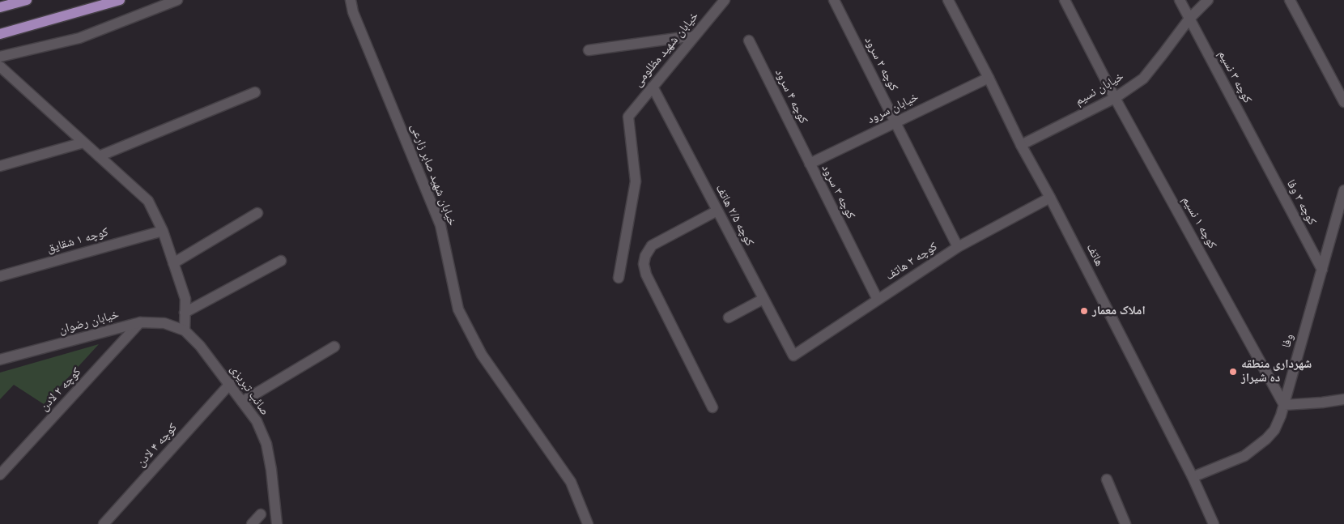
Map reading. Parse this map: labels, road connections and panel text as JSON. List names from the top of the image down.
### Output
{
  "streets": {
    "street": [
      "خیابان شهید مظلومی",
      "کوچه ۲ سرود",
      "کوچه ۳ نسیم",
      "خیابان نسیم",
      "کوچه ۴ سرود",
      "خیابان سرود",
      "خیابان شهید صابر زارعی",
      "کوچه ۳ سرود",
      "کوچه ۳ وفا",
      "کوچه ۲/۵ هاتف",
      "کوچه ۱ نسیم",
      "کوچه ۱ شقایق",
      "هاتف",
      "کوچه ۲ هاتف",
      "خیابان رضوان",
      "وفا",
      "کوچه ۲ لادن",
      "صائب تبریزی",
      "کوچه ۴ لادن"
    ]
  },
  "crossings": [
    ["خیابان شهید مظلومی", "کوچه ۲/۵ هاتف"],
    ["کوچه ۲ سرود", "خیابان سرود"],
    ["کوچه ۲ سرود", "کوچه ۲ هاتف"],
    ["کوچه ۳ نسیم", "خیابان نسیم"],
    ["کوچه ۳ نسیم", "کوچه ۳ وفا"],
    ["خیابان نسیم", "کوچه ۱ نسیم"],
    ["خیابان نسیم", "هاتف"],
    ["کوچه ۴ سرود", "خیابان سرود"],
    ["کوچه ۴ سرود", "کوچه ۳ سرود"],
    ["خیابان سرود", "کوچه ۳ سرود"],
    ["خیابان سرود", "هاتف"],
    ["کوچه ۳ سرود", "کوچه ۲ هاتف"],
    ["کوچه ۳ وفا", "وفا"],
    ["کوچه ۲/۵ هاتف", "کوچه ۲ هاتف"],
    ["کوچه ۱ نسیم", "وفا"],
    ["هاتف", "کوچه ۲ هاتف"],
    ["هاتف", "وفا"],
    ["خیابان رضوان", "کوچه ۲ لادن"],
    ["خیابان رضوان", "صائب تبریزی"],
    ["صائب تبریزی", "کوچه ۴ لادن"]
  ],
  "places": ["املاک معمار", "شهرداری منطقه ده شیراز"]
}
